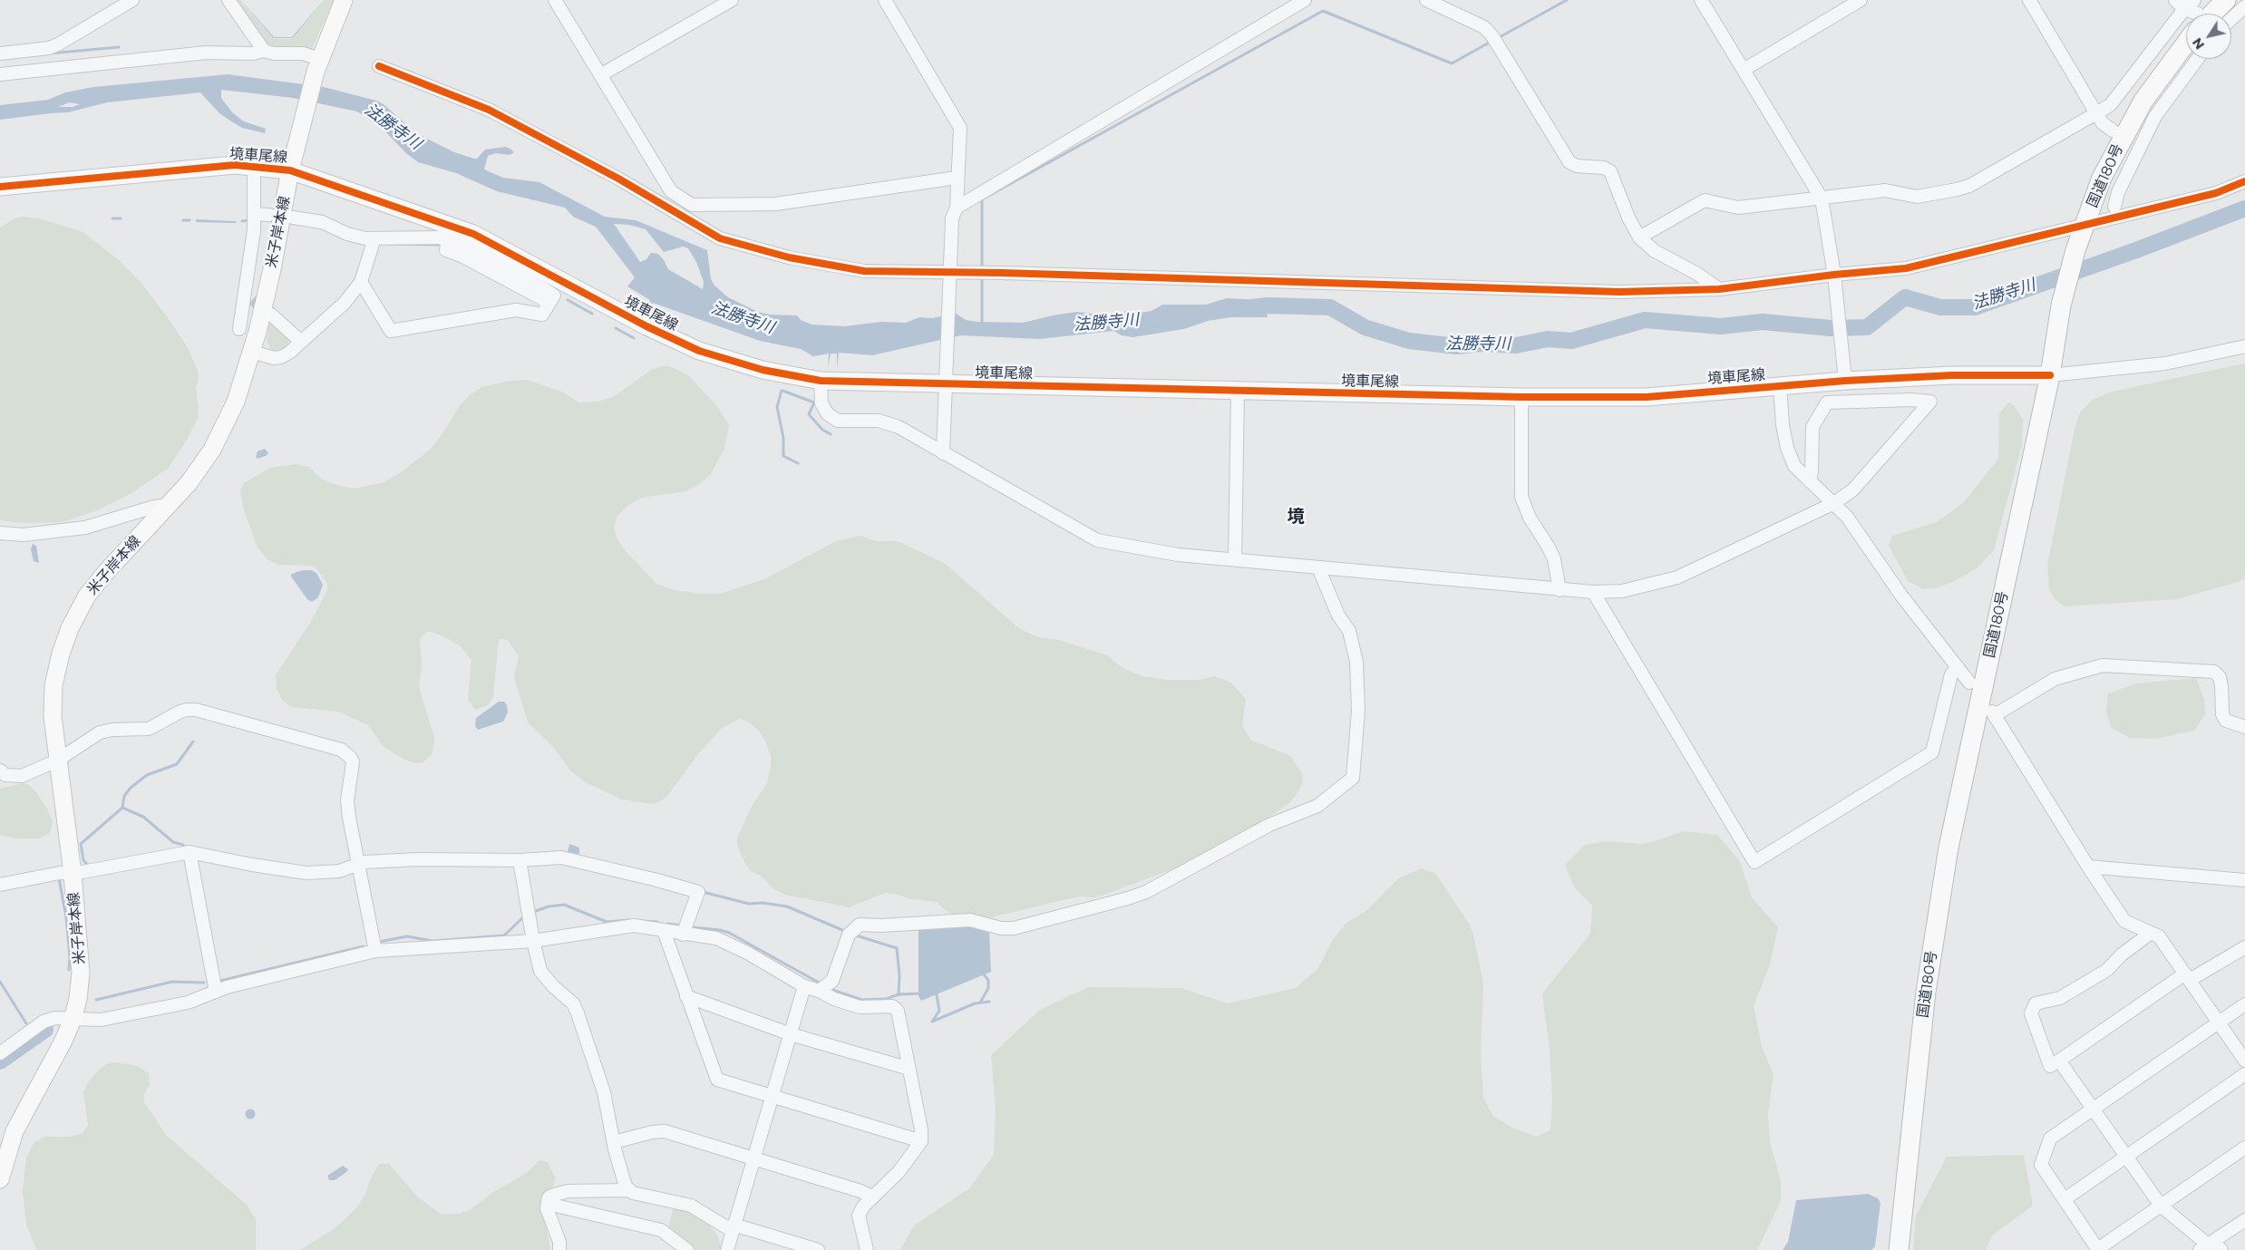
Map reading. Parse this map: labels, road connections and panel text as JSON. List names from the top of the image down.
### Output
{
  "streets": {
    "highway": ["国道180号"],
    "main road": ["境車尾線", "米子岸本線"]
  },
  "crossings": [
    ["境車尾線", "国道180号"],
    ["境車尾線", "米子岸本線"]
  ],
  "districts": ["境"],
  "water": ["法勝寺川"],
  "north": "bottom left"
}
